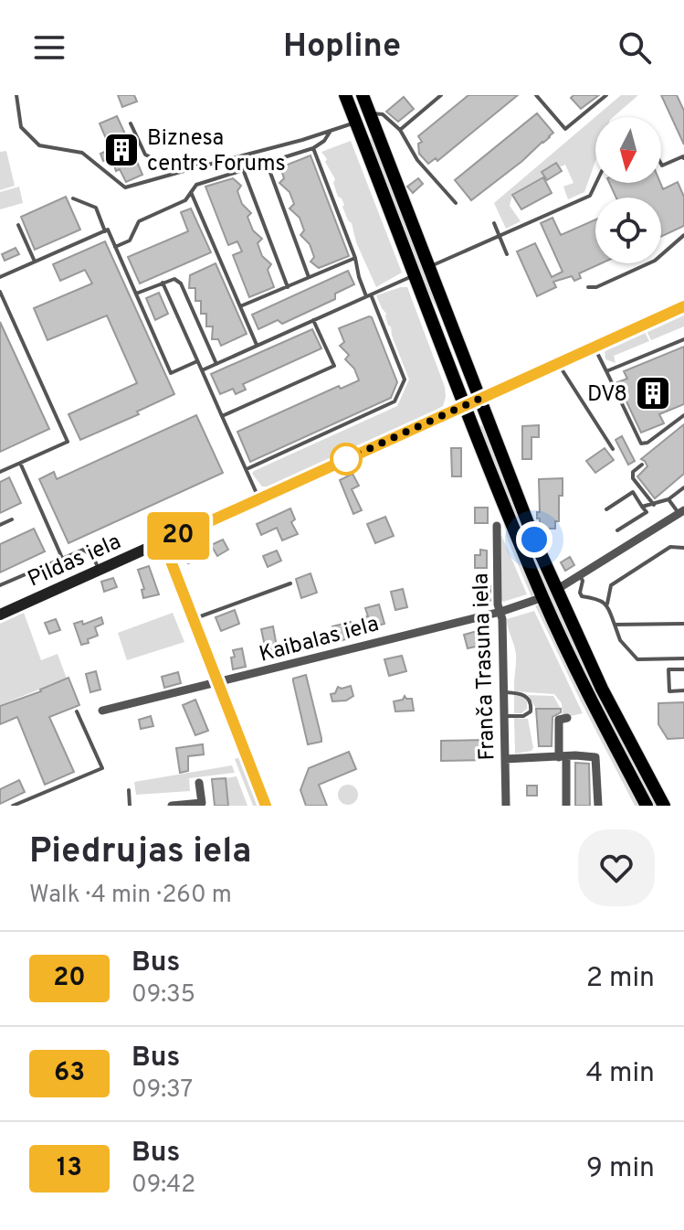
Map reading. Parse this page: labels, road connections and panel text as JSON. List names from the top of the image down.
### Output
{
  "streets": {
    "street": ["Pildas iela", "Kaibalas iela", "Franča Trasuna iela"]
  },
  "crossings": [
    ["Kaibalas iela", "Franča Trasuna iela"]
  ],
  "places": {
    "building": ["Biznesa centrs Forums", "DV8"]
  },
  "lines": ["bus line 20"],
  "north": "bottom",
  "page": {
    "header": "Hopline",
    "on_map": "20",
    "heading": ["Piedrujas iela", "Walk · 4 min · 260 m"],
    "list": [
      {
        "mark": "20",
        "name": "Bus",
        "note": "09:35",
        "value": "2 min"
      },
      {
        "mark": "63",
        "name": "Bus",
        "note": "09:37",
        "value": "4 min"
      },
      {
        "mark": "13",
        "name": "Bus",
        "note": "09:42",
        "value": "9 min"
      }
    ]
  }
}
